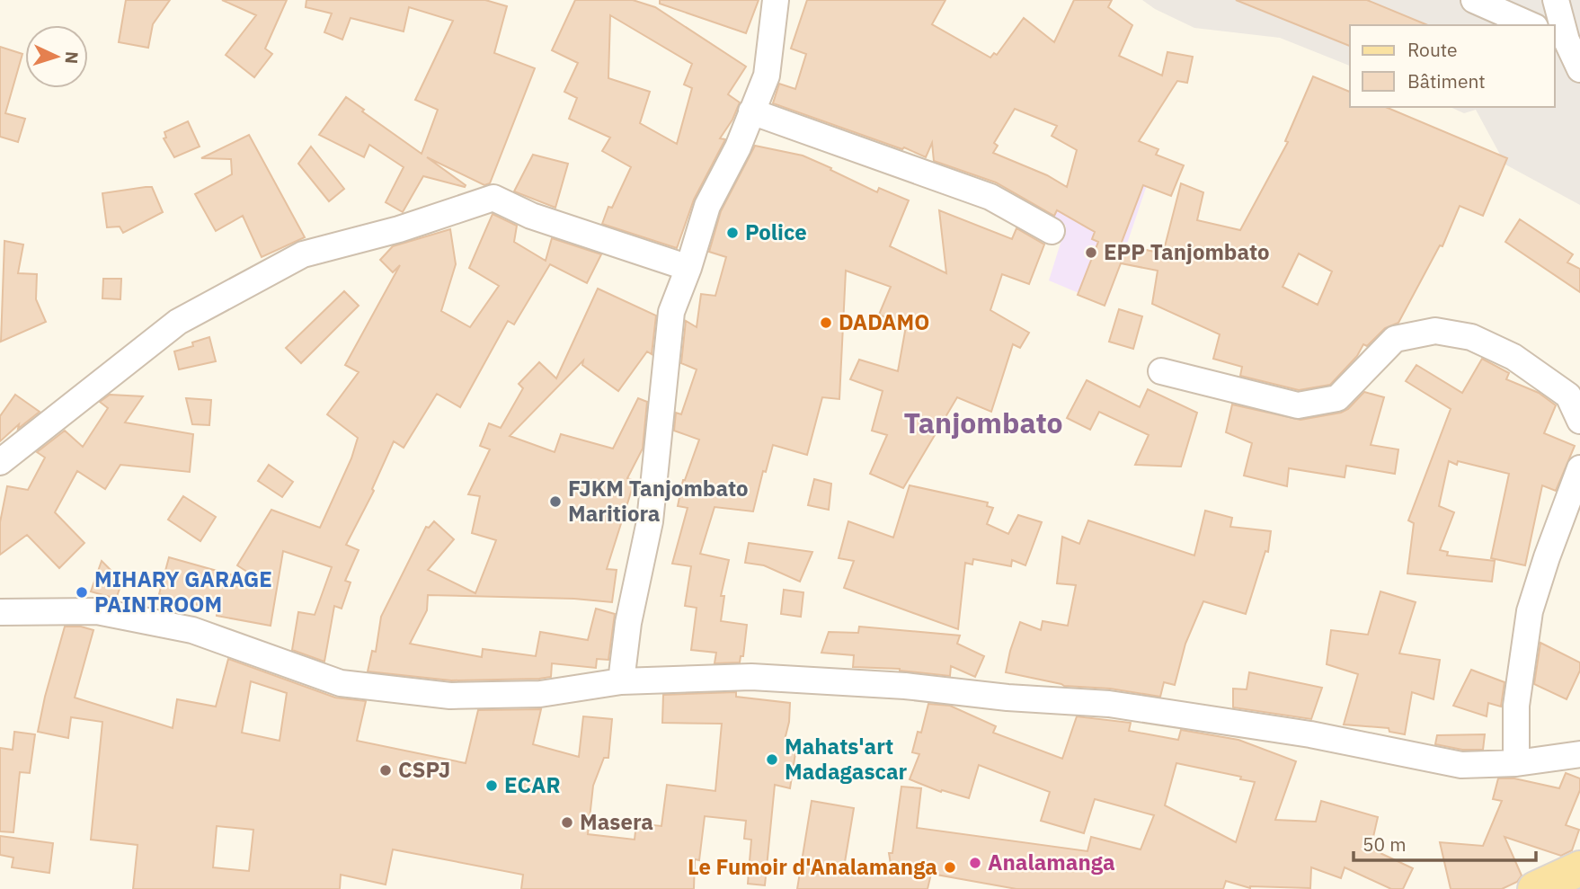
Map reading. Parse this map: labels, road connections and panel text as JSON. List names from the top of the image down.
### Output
{
  "districts": ["Tanjombato"],
  "places": [
    "Police",
    "EPP Tanjombato",
    "DADAMO",
    "FJKM Tanjombato Maritiora",
    "MIHARY GARAGE PAINTROOM",
    "Mahats'art Madagascar",
    "CSPJ",
    "ECAR",
    "Masera",
    "Analamanga",
    "Le Fumoir d'Analamanga"
  ],
  "legend": ["Route", "Bâtiment"],
  "scale_bar": "50 m",
  "north": "right"
}
